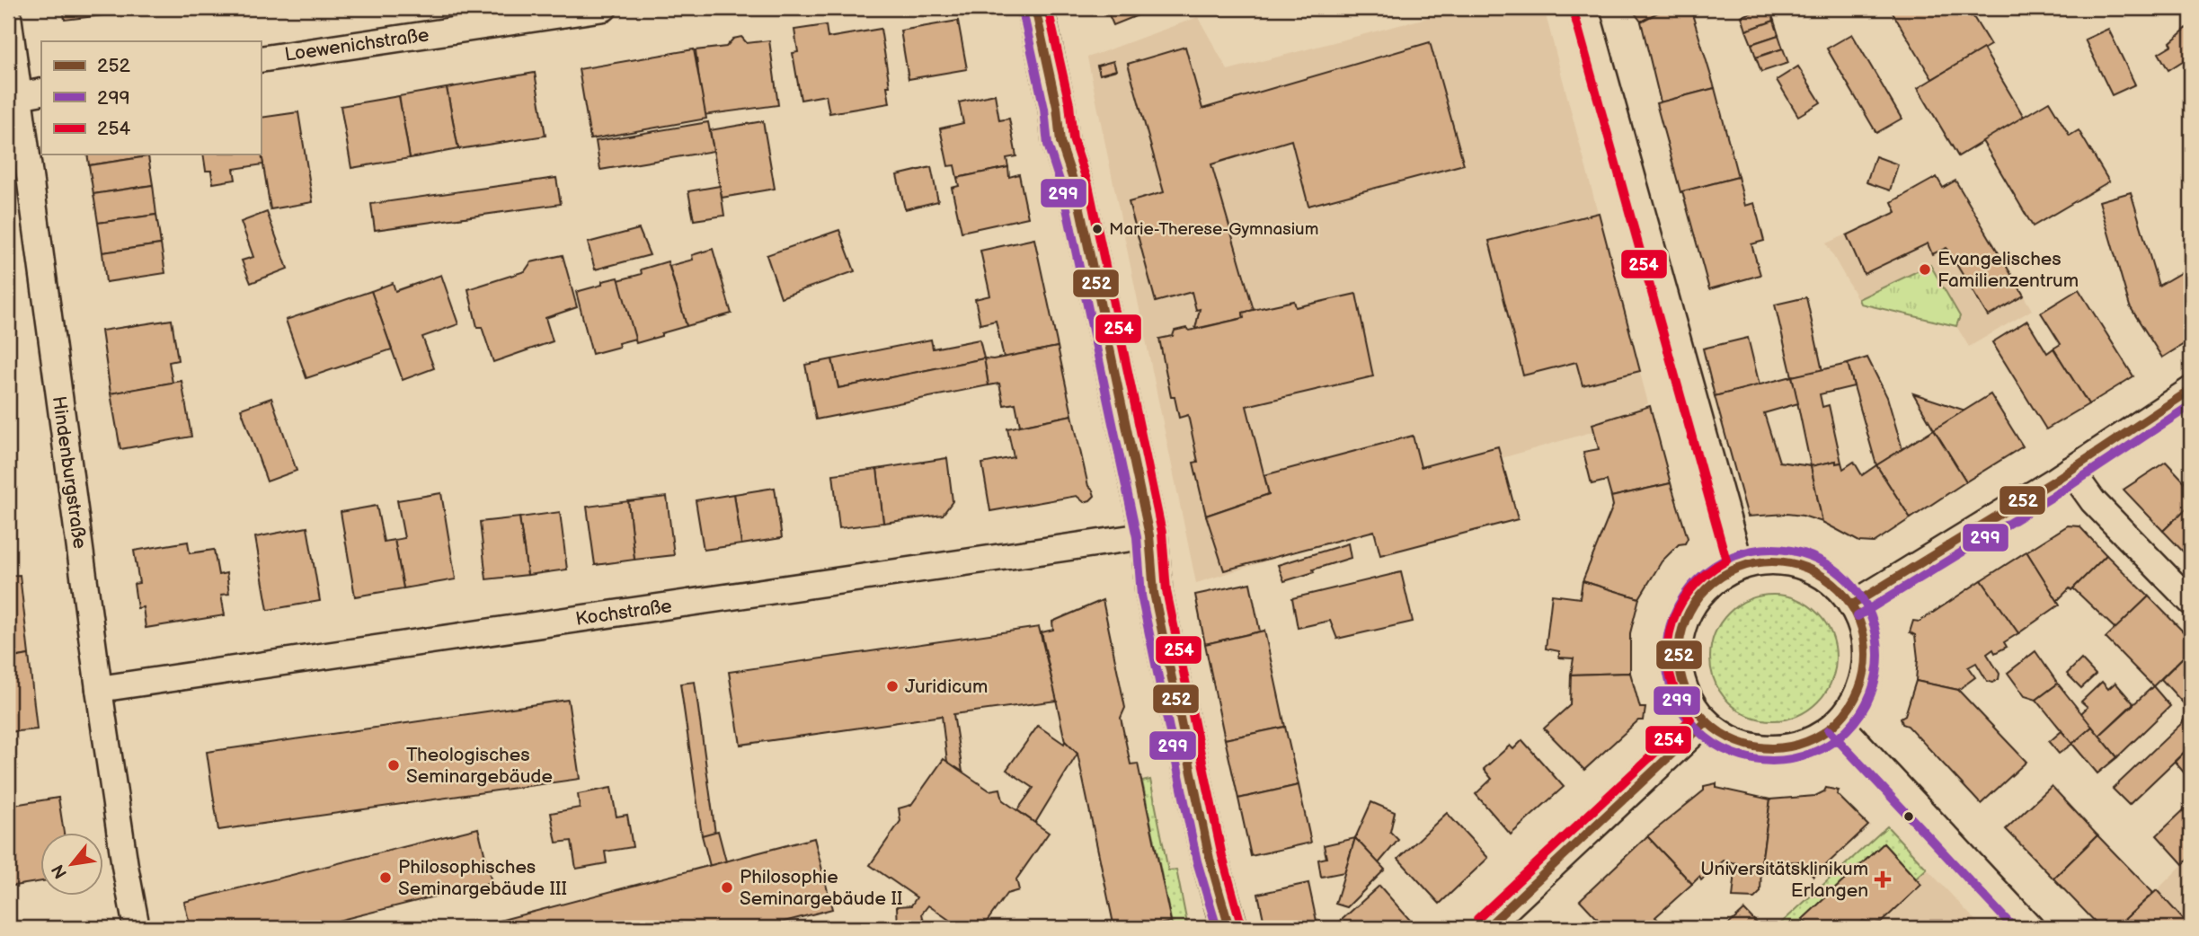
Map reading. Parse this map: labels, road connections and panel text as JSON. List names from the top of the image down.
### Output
{
  "streets": {
    "street": ["Loewenichstraße", "Hindenburgstraße", "Kochstraße"]
  },
  "crossings": [
    ["Hindenburgstraße", "Kochstraße"]
  ],
  "places": {
    "other": [
      "Marie-Therese-Gymnasium",
      "Evangelisches Familienzentrum",
      "Juridicum",
      "Theologisches Seminargebäude",
      "Philosophisches Seminargebäude III",
      "Philosophie Seminargebäude II"
    ],
    "health": ["Universitätsklinikum Erlangen"]
  },
  "lines": ["transit line 252", "transit line 254", "transit line 299"],
  "legend": ["252", "299", "254"],
  "north": "bottom left"
}
